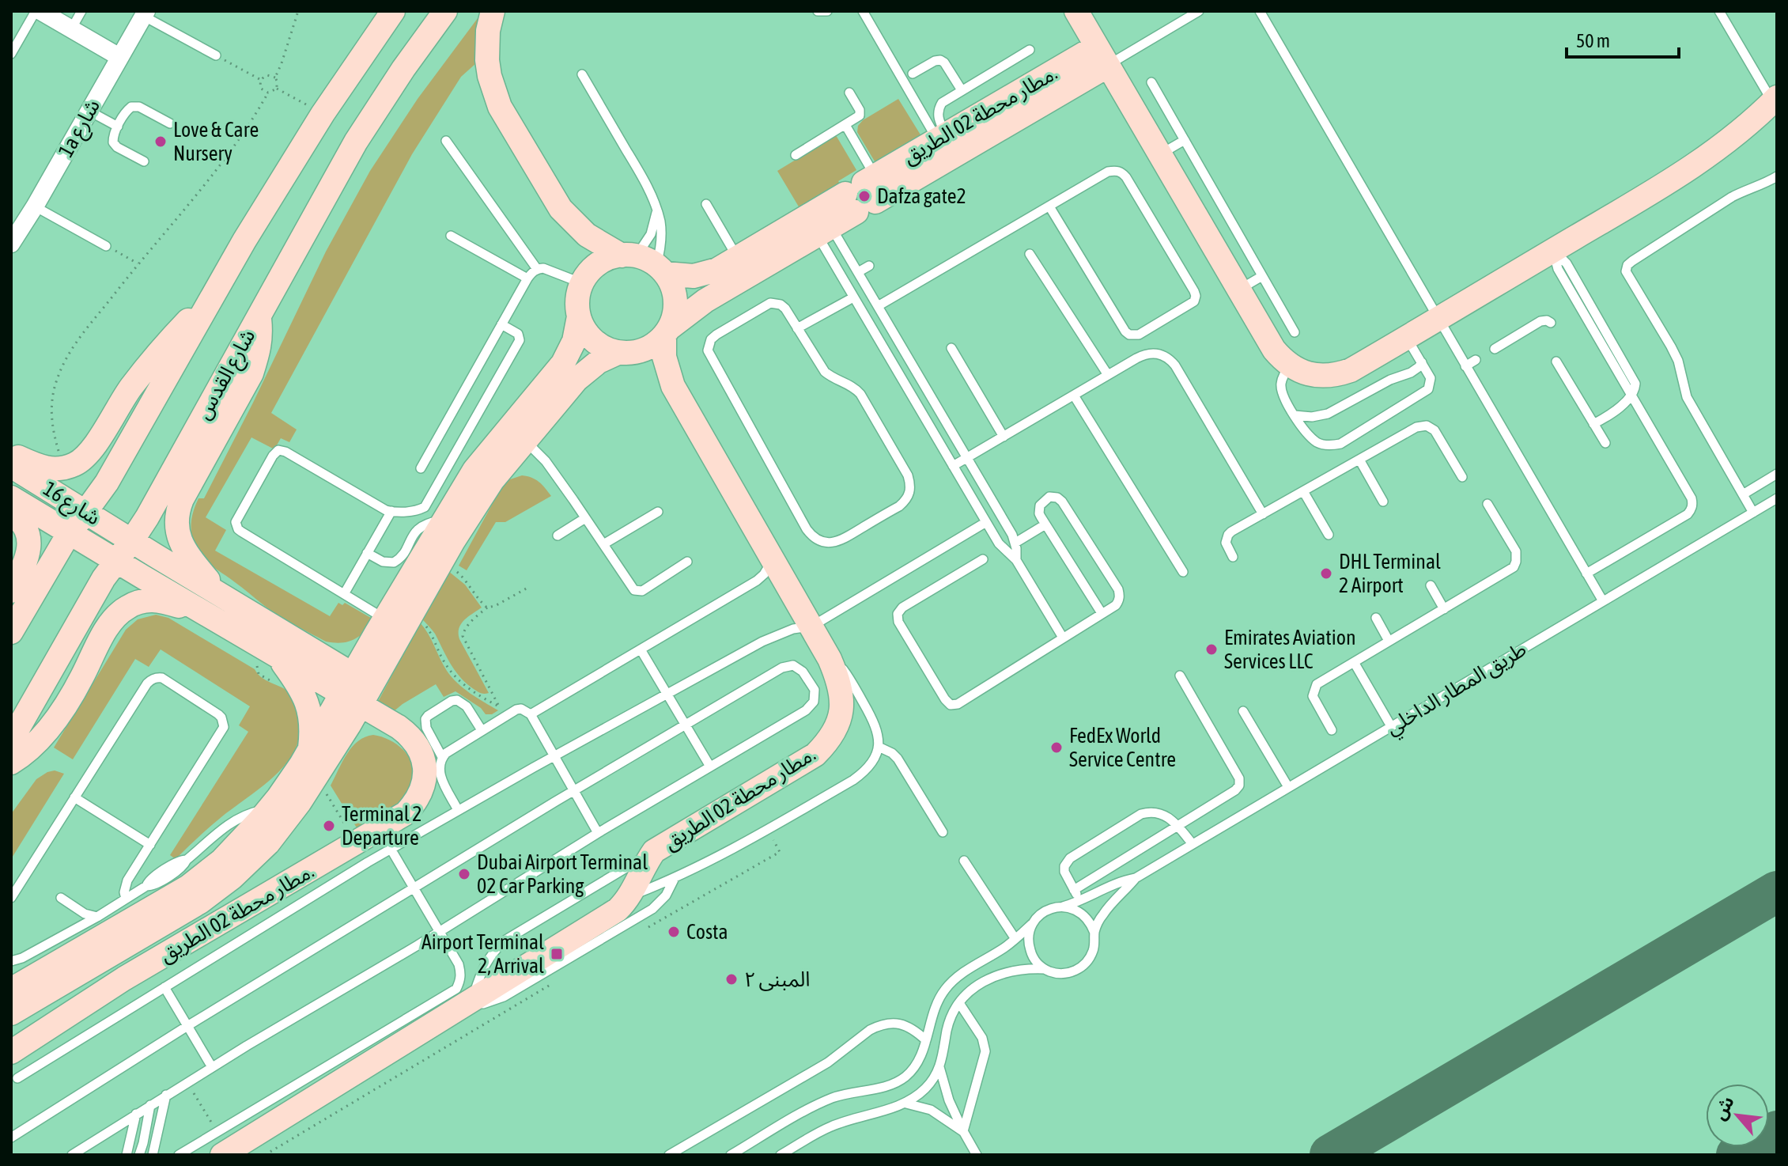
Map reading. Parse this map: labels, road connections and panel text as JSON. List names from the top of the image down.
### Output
{
  "streets": {
    "street": [
      "مطار محطة 02 الطريق.",
      "1a شارع",
      "شارع القدس",
      "شارع 16"
    ],
    "lane": ["طريق المطار الداخلي"]
  },
  "crossings": [
    ["مطار محطة 02 الطريق.", "شارع القدس"],
    ["مطار محطة 02 الطريق.", "شارع 16"],
    ["شارع القدس", "شارع 16"]
  ],
  "places": {
    "other": [
      "Love & Care Nursery",
      "Dafza gate2",
      "DHL Terminal 2 Airport",
      "Emirates Aviation Services LLC",
      "FedEx World Service Centre",
      "Terminal 2 Departure",
      "Dubai Airport Terminal 02 Car Parking",
      "Costa",
      "المبنى ٢"
    ],
    "transit": ["Airport Terminal 2, Arrival"]
  },
  "scale_bar": "50 m",
  "north": "top left"
}
